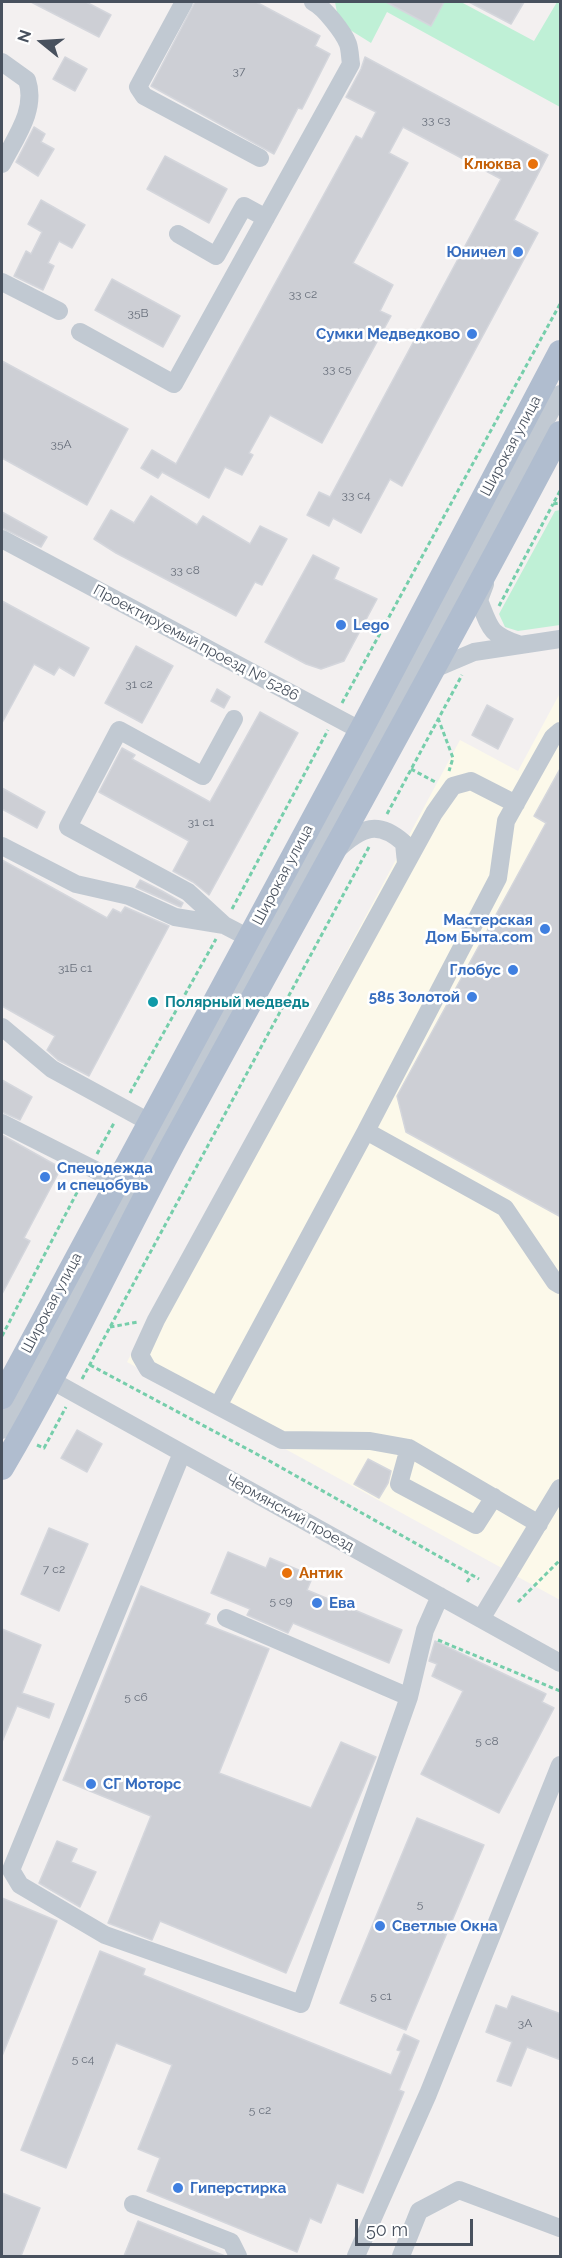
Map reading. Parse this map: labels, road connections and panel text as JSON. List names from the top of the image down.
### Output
{
  "streets": {
    "main road": ["Широкая улица"],
    "street": ["Проектируемый проезд № 5286", "Чермянский проезд"]
  },
  "crossings": [
    ["Широкая улица", "Проектируемый проезд № 5286"],
    ["Широкая улица", "Чермянский проезд"]
  ],
  "places": [
    "Клюква",
    "Юничел",
    "Сумки Медведково",
    "Lego",
    "Мастерская Дом Быта.com",
    "Глобус",
    "585 Золотой",
    "Полярный медведь",
    "Спецодежда и спецобувь",
    "Антик",
    "Ева",
    "СГ Моторс",
    "Светлые Окна",
    "Гиперстирка"
  ],
  "house_numbers": [
    "37",
    "33 с3",
    "33 с2",
    "35В",
    "33 с5",
    "35А",
    "33 с4",
    "33 с8",
    "31 с2",
    "31 с1",
    "31Б c1",
    "7 с2",
    "5 с9",
    "5 с6",
    "5 с8",
    "5",
    "5 с1",
    "3А",
    "5 с4",
    "5 с2"
  ],
  "scale_bar": "50 m",
  "north": "left"
}
